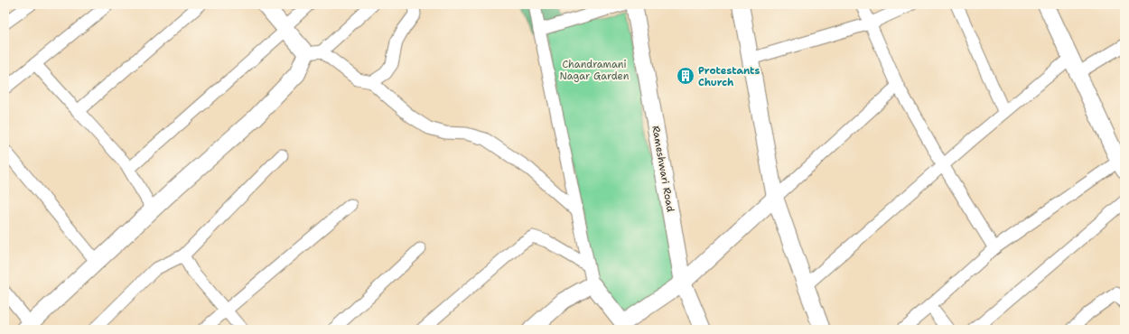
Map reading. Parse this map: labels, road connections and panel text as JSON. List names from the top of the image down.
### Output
{
  "streets": {
    "street": ["Rameshwari Road"]
  },
  "parks": ["Chandramani Nagar Garden"],
  "places": {
    "building": ["Protestants Church"]
  }
}
